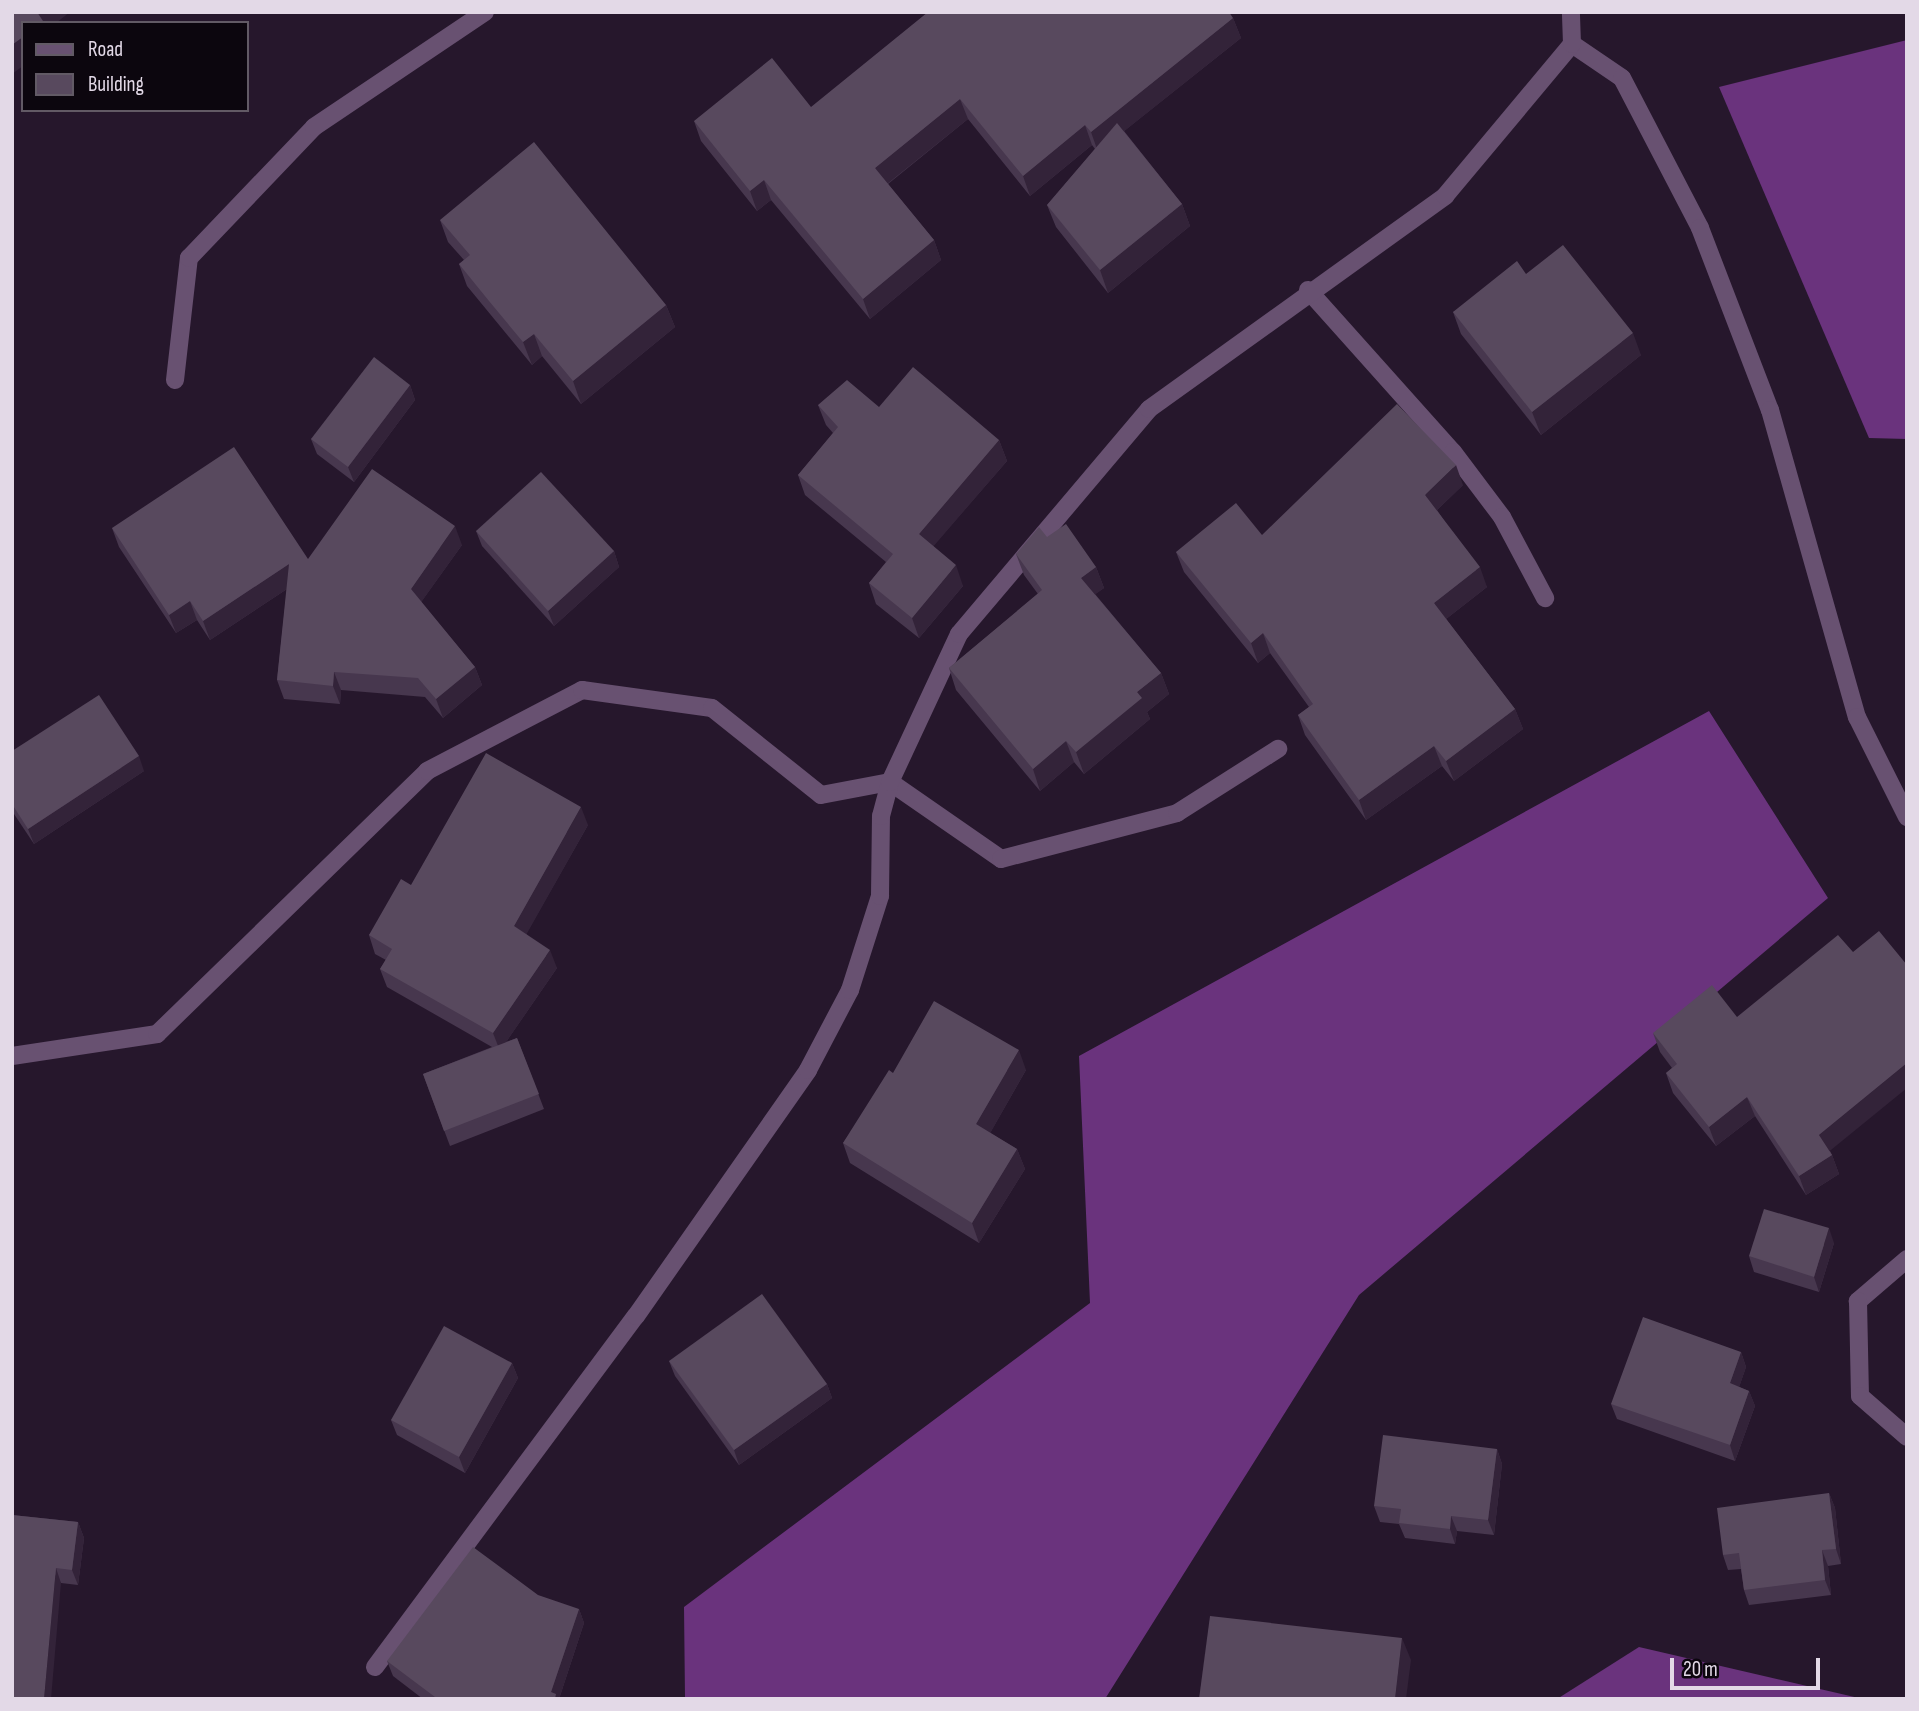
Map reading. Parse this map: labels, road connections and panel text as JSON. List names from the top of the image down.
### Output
{
  "legend": ["Road", "Building"],
  "scale_bar": "20 m"
}
